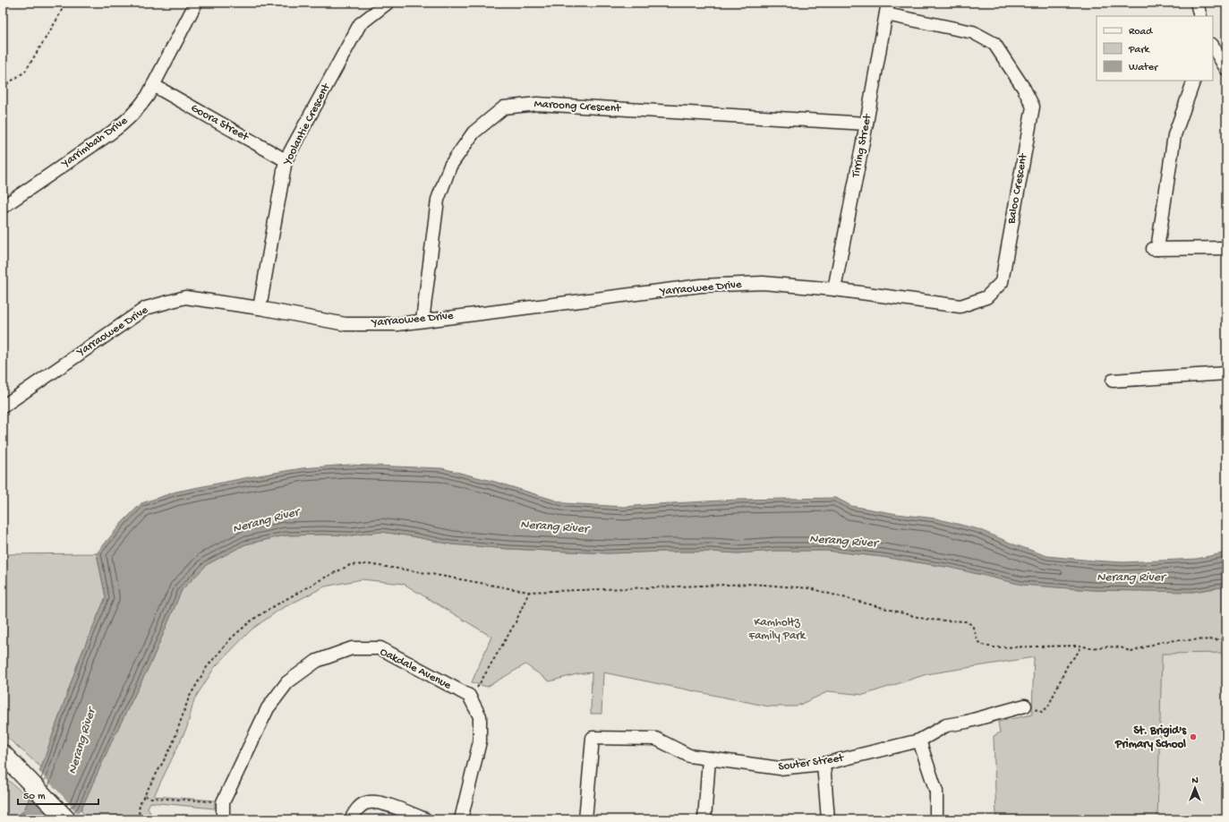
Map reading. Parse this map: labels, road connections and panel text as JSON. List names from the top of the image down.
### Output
{
  "streets": {
    "street": [
      "Maroong Crescent",
      "Goora Street",
      "Yoolantie Crescent",
      "Yarrimbah Drive",
      "Tirring Street",
      "Baloo Crescent",
      "Yarraowee Drive",
      "Oakdale Avenue",
      "Souter Street"
    ]
  },
  "crossings": [
    ["Maroong Crescent", "Tirring Street"],
    ["Maroong Crescent", "Yarraowee Drive"],
    ["Goora Street", "Yoolantie Crescent"],
    ["Goora Street", "Yarrimbah Drive"],
    ["Yoolantie Crescent", "Yarraowee Drive"],
    ["Tirring Street", "Baloo Crescent"],
    ["Tirring Street", "Yarraowee Drive"],
    ["Baloo Crescent", "Yarraowee Drive"]
  ],
  "water": ["Nerang River"],
  "parks": ["Kamholtz Family Park"],
  "places": ["St. Brigid's Primary School"],
  "legend": ["Road", "Park", "Water"],
  "scale_bar": "50 m",
  "north": "top"
}
